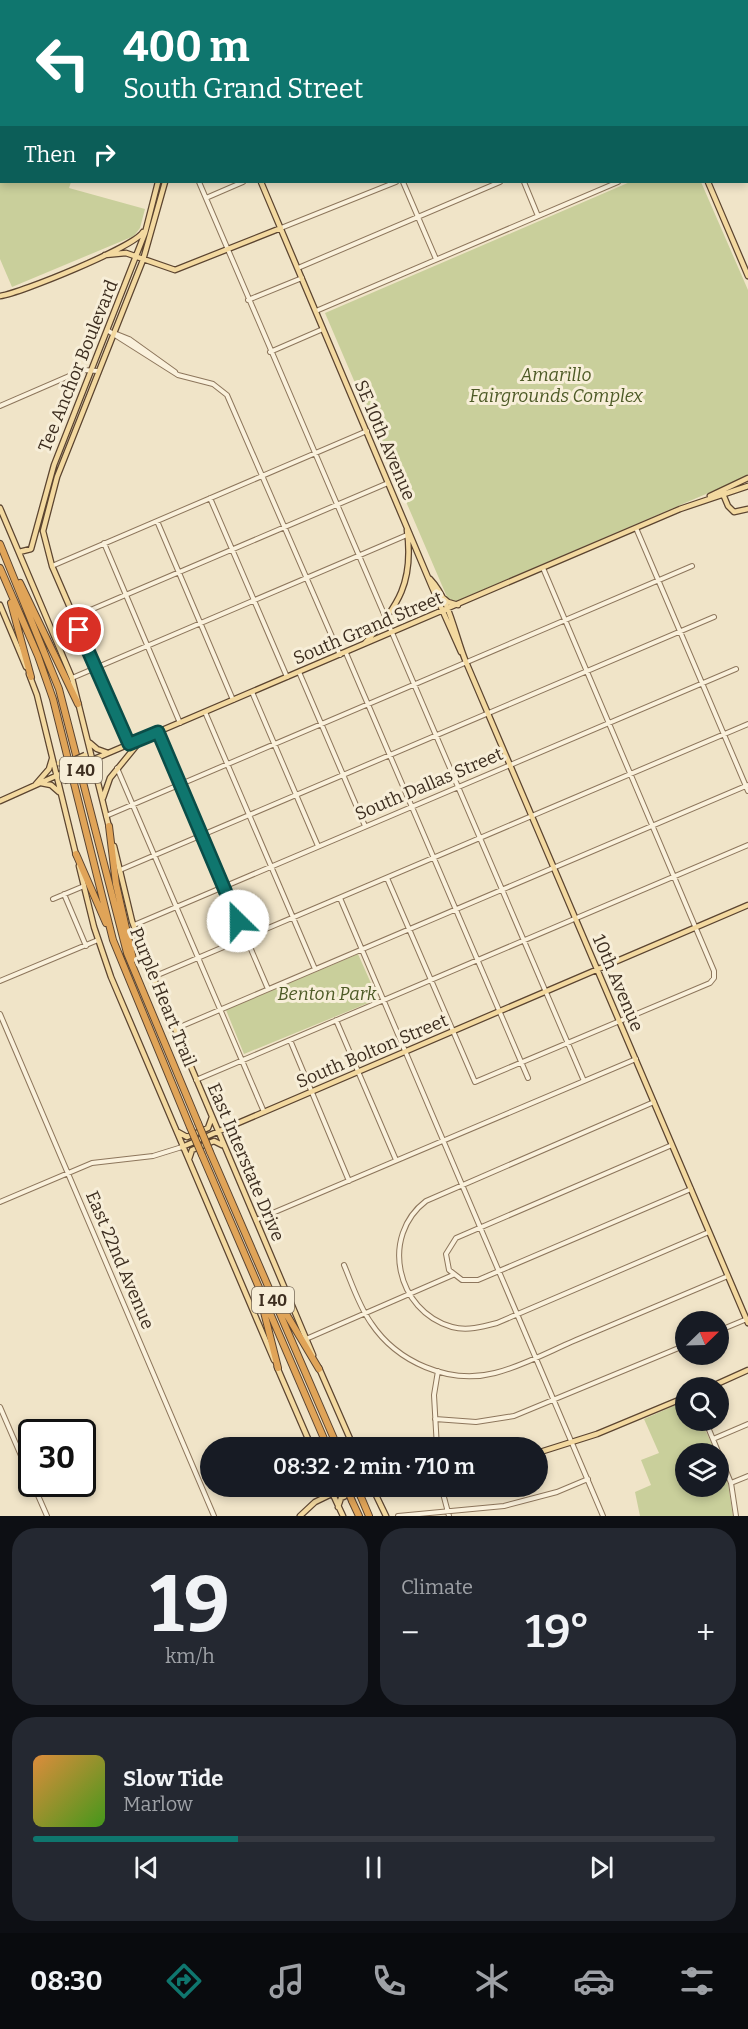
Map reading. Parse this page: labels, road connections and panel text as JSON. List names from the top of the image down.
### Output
{
  "streets": {
    "highway": ["I 40", "Purple Heart Trail"],
    "main road": [
      "Tee Anchor Boulevard",
      "SE 10th Avenue",
      "South Grand Street",
      "10th Avenue",
      "South Bolton Street",
      "East Interstate Drive"
    ],
    "street": ["South Dallas Street", "East 22nd Avenue"]
  },
  "crossings": [
    ["Tee Anchor Boulevard", "East Interstate Drive"],
    ["South Grand Street", "10th Avenue"],
    ["South Grand Street", "East Interstate Drive"],
    ["South Dallas Street", "10th Avenue"],
    ["South Dallas Street", "East Interstate Drive"],
    ["10th Avenue", "South Bolton Street"],
    ["South Bolton Street", "East Interstate Drive"],
    ["South Bolton Street", "East 22nd Avenue"]
  ],
  "parks": ["Amarillo Fairgrounds Complex", "Benton Park"],
  "north": "top right",
  "page": {
    "turn": ["400 m", "South Grand Street"],
    "then": "Then",
    "limit": "30",
    "trip": "08:32 · 2 min · 710 m",
    "tile": [
      ["19", "km/h"],
      "Climate"
    ],
    "heat": ["−", "19°", "+"],
    "song": ["Slow Tide", "Marlow"],
    "tabs": "08:30"
  }
}
